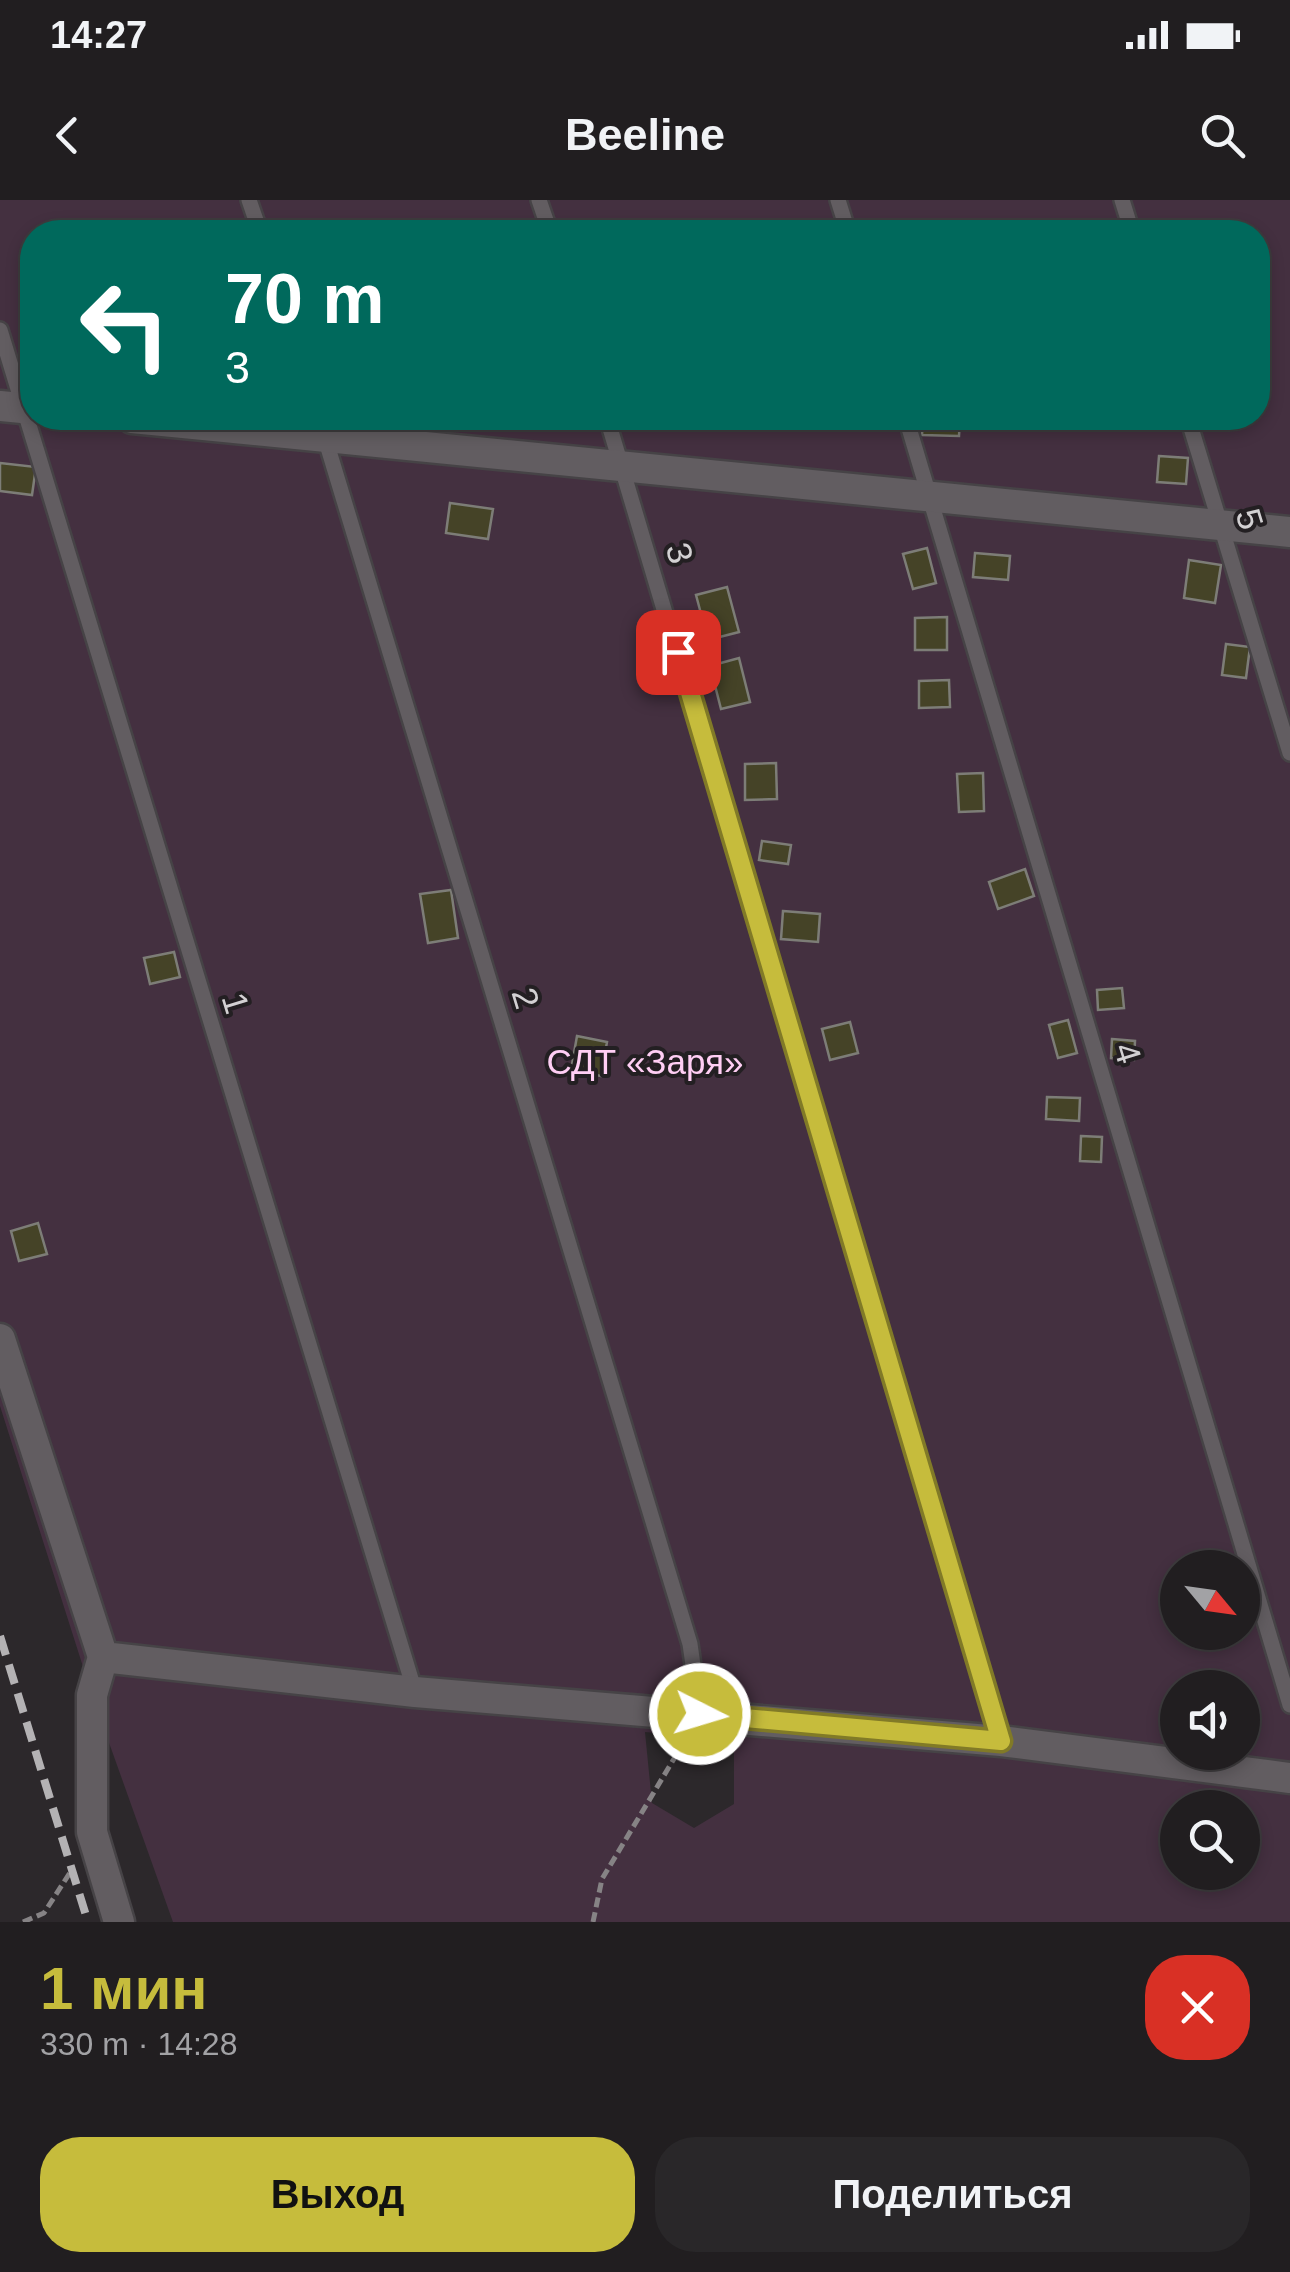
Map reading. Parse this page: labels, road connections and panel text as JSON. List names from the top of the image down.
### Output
{
  "streets": {
    "lane": [
      "5",
      "3",
      "2",
      "1",
      "4"
    ]
  },
  "parks": ["СДТ «Заря»"],
  "north": "bottom right",
  "page": {
    "status": "14:27",
    "header": "Beeline",
    "turn": ["70 m", "3"],
    "heading": ["1 мин", "330 m · 14:28"],
    "buttons": ["Выход", "Поделиться"]
  }
}
